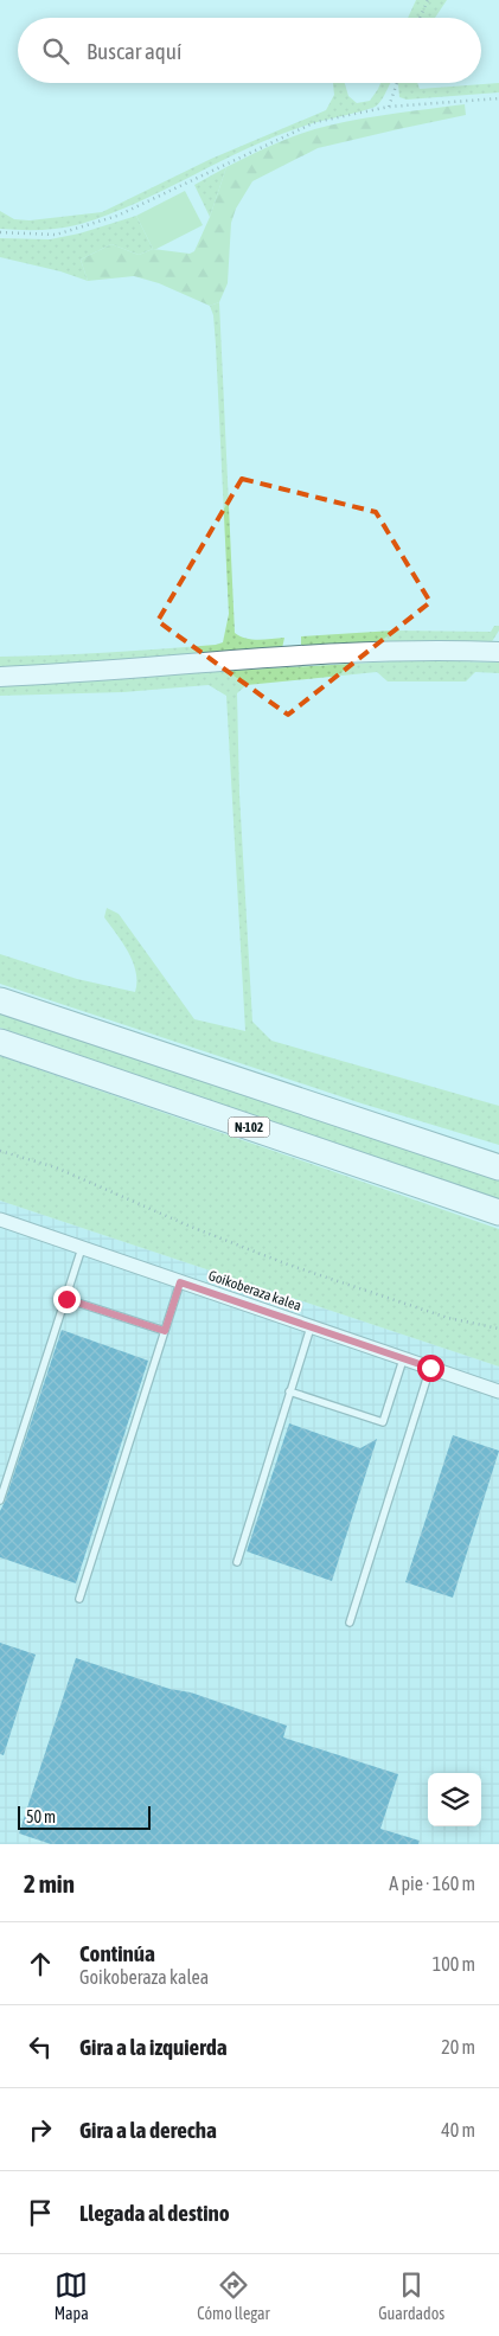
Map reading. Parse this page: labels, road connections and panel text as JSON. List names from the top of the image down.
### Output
{
  "streets": {
    "highway": ["N-102"],
    "street": ["Goikoberaza kalea"]
  },
  "scale_bar": "50 m",
  "page": {
    "search": "Buscar aquí",
    "scale": "50 m",
    "heading": ["2 min", "A pie · 160 m"],
    "list": [
      ["Continúa", "Goikoberaza kalea", "100 m"],
      ["Gira a la izquierda", "20 m"],
      ["Gira a la derecha", "40 m"],
      "Llegada al destino"
    ],
    "nav": ["Mapa", "Cómo llegar", "Guardados"]
  }
}
